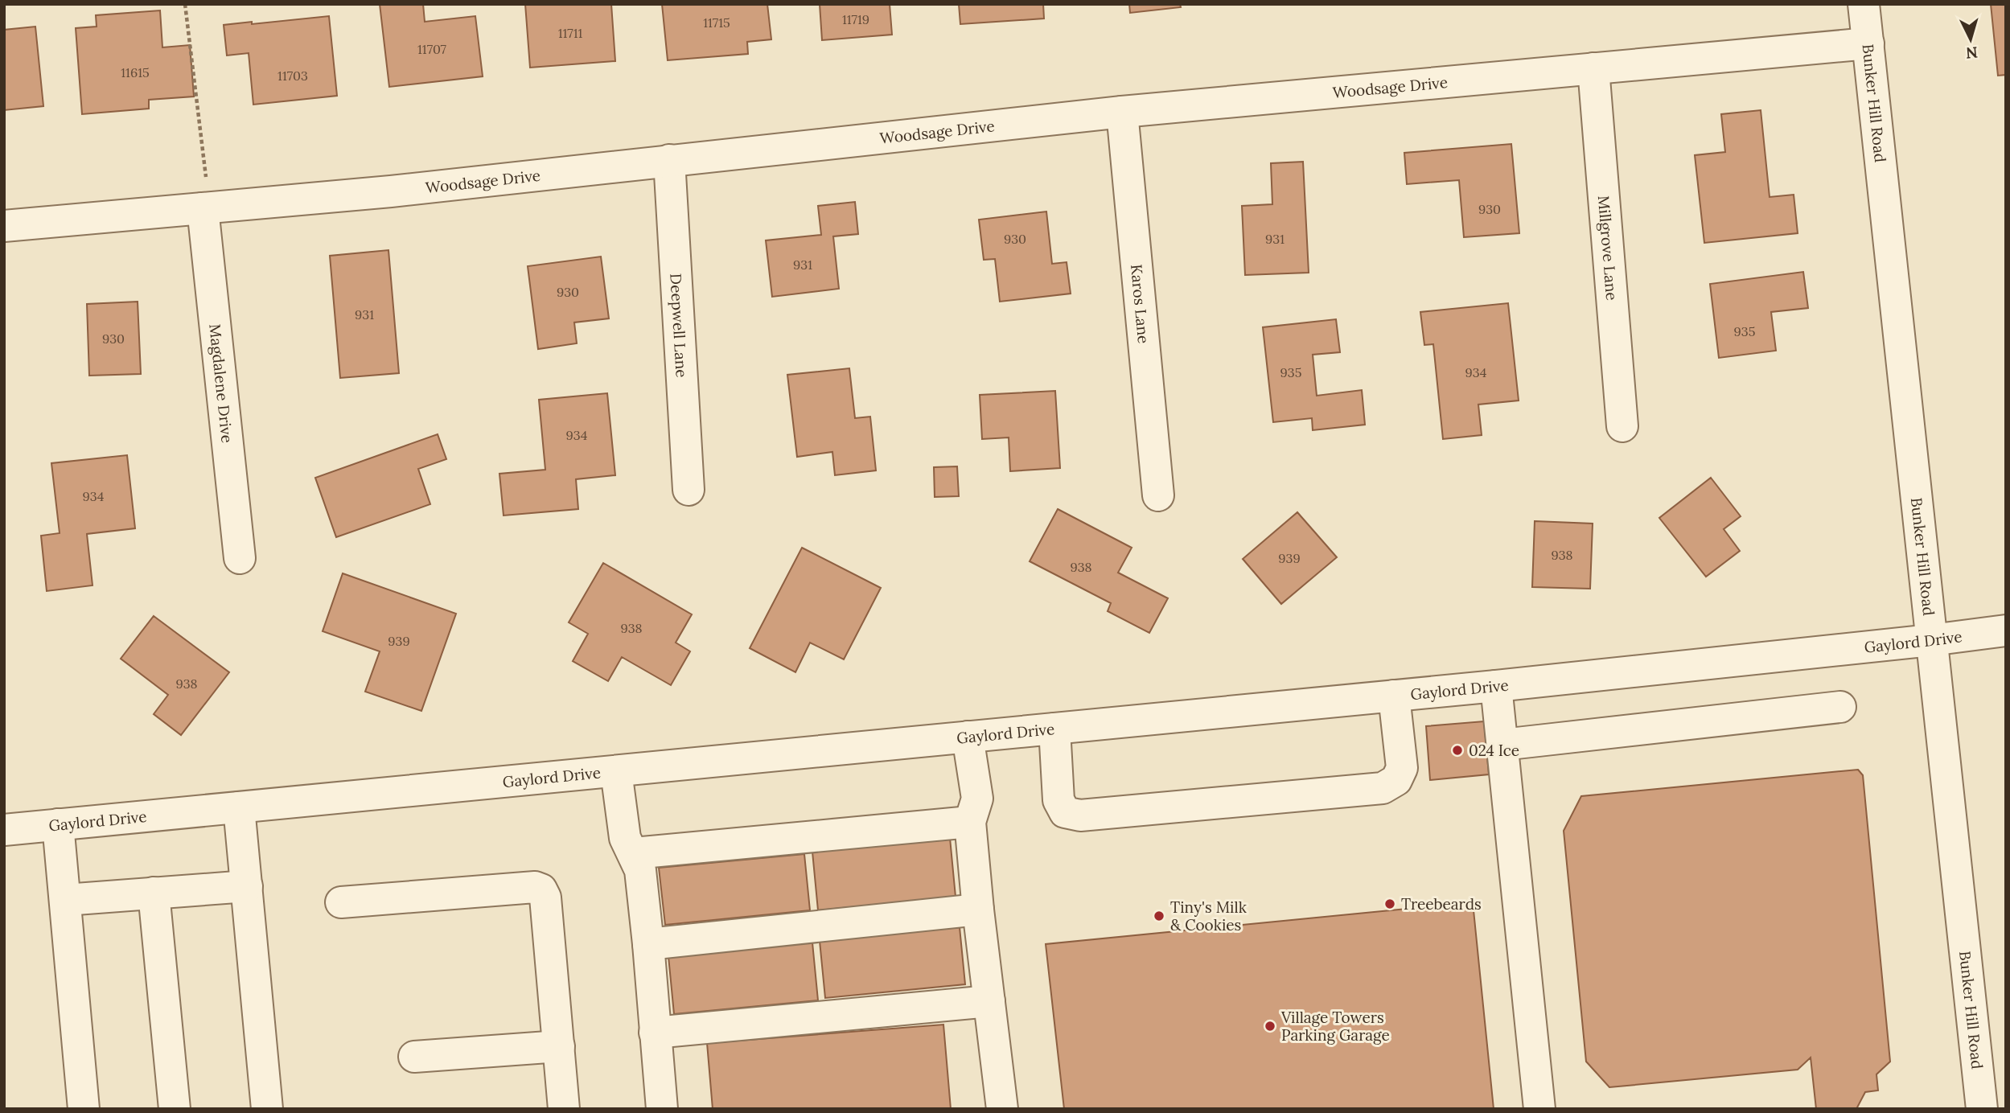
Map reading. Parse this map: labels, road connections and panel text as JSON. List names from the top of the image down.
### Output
{
  "streets": {
    "street": [
      "Woodsage Drive",
      "Bunker Hill Road",
      "Millgrove Lane",
      "Karos Lane",
      "Deepwell Lane",
      "Magdalene Drive",
      "Gaylord Drive"
    ]
  },
  "crossings": [
    ["Woodsage Drive", "Bunker Hill Road"],
    ["Woodsage Drive", "Millgrove Lane"],
    ["Woodsage Drive", "Karos Lane"],
    ["Woodsage Drive", "Deepwell Lane"],
    ["Woodsage Drive", "Magdalene Drive"],
    ["Bunker Hill Road", "Gaylord Drive"]
  ],
  "places": [
    "024 Ice",
    "Treebeards",
    "Tiny's Milk & Cookies",
    "Village Towers Parking Garage"
  ],
  "house_numbers": [
    "11719",
    "11715",
    "11711",
    "11707",
    "11615",
    "11703",
    "930",
    "930",
    "931",
    "931",
    "930",
    "931",
    "935",
    "930",
    "935",
    "934",
    "934",
    "934",
    "938",
    "939",
    "938",
    "938",
    "939",
    "938"
  ],
  "north": "bottom"
}
